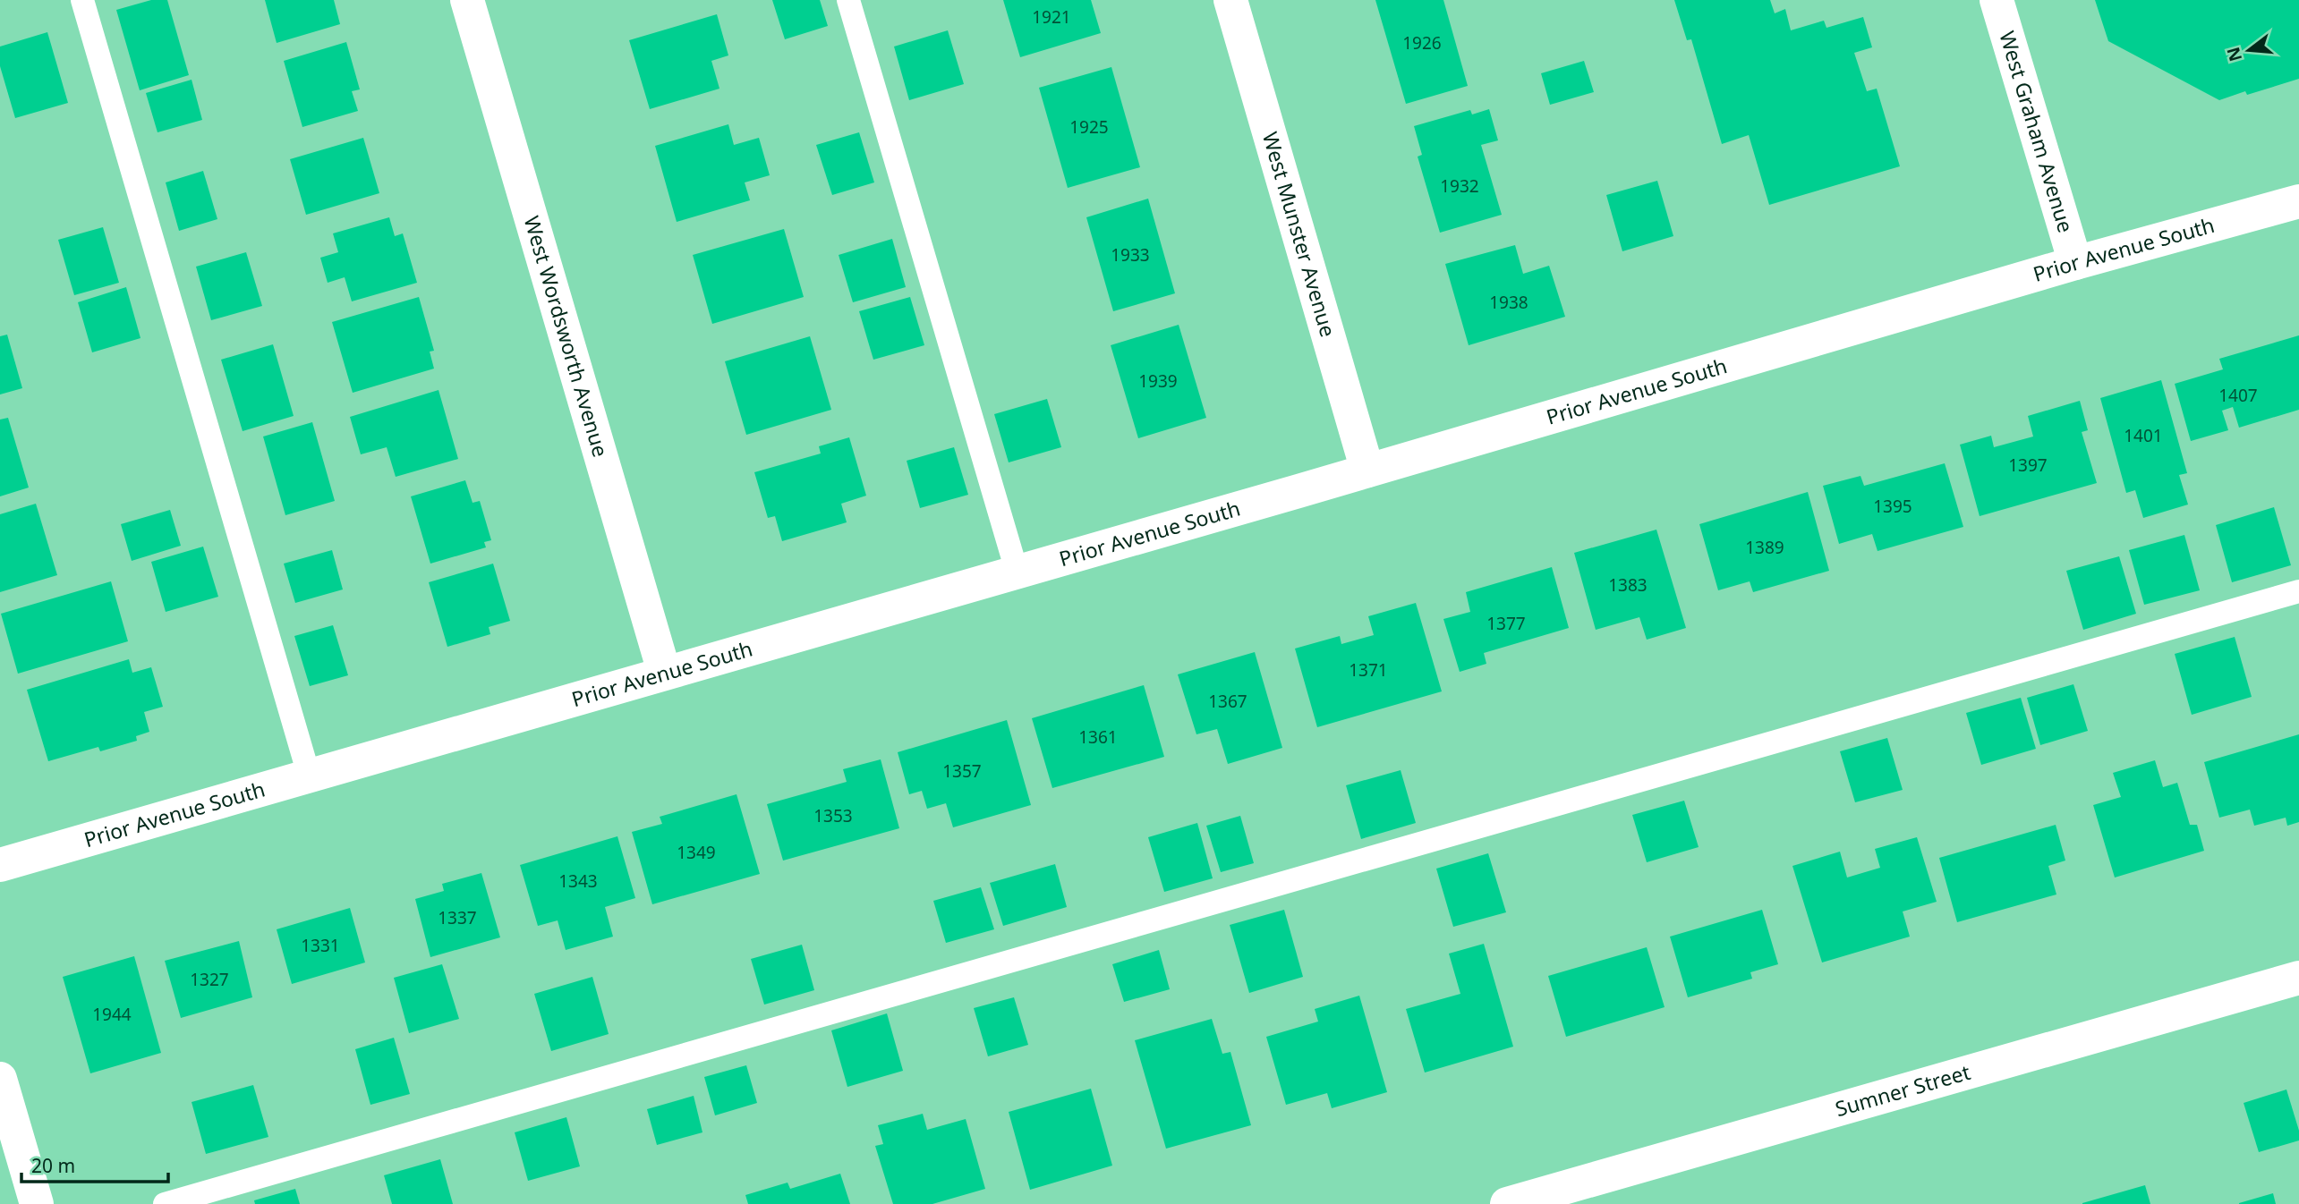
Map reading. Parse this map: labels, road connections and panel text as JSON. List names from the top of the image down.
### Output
{
  "streets": {
    "street": [
      "West Graham Avenue",
      "West Munster Avenue",
      "Prior Avenue South",
      "West Wordsworth Avenue",
      "Sumner Street"
    ]
  },
  "crossings": [
    ["West Graham Avenue", "Prior Avenue South"],
    ["West Munster Avenue", "Prior Avenue South"],
    ["Prior Avenue South", "West Wordsworth Avenue"]
  ],
  "house_numbers": [
    "1921",
    "1926",
    "1925",
    "1932",
    "1933",
    "1938",
    "1939",
    "1407",
    "1401",
    "1397",
    "1395",
    "1389",
    "1383",
    "1377",
    "1371",
    "1367",
    "1361",
    "1357",
    "1353",
    "1349",
    "1343",
    "1337",
    "1331",
    "1327",
    "1944"
  ],
  "scale_bar": "20 m",
  "north": "left"
}
